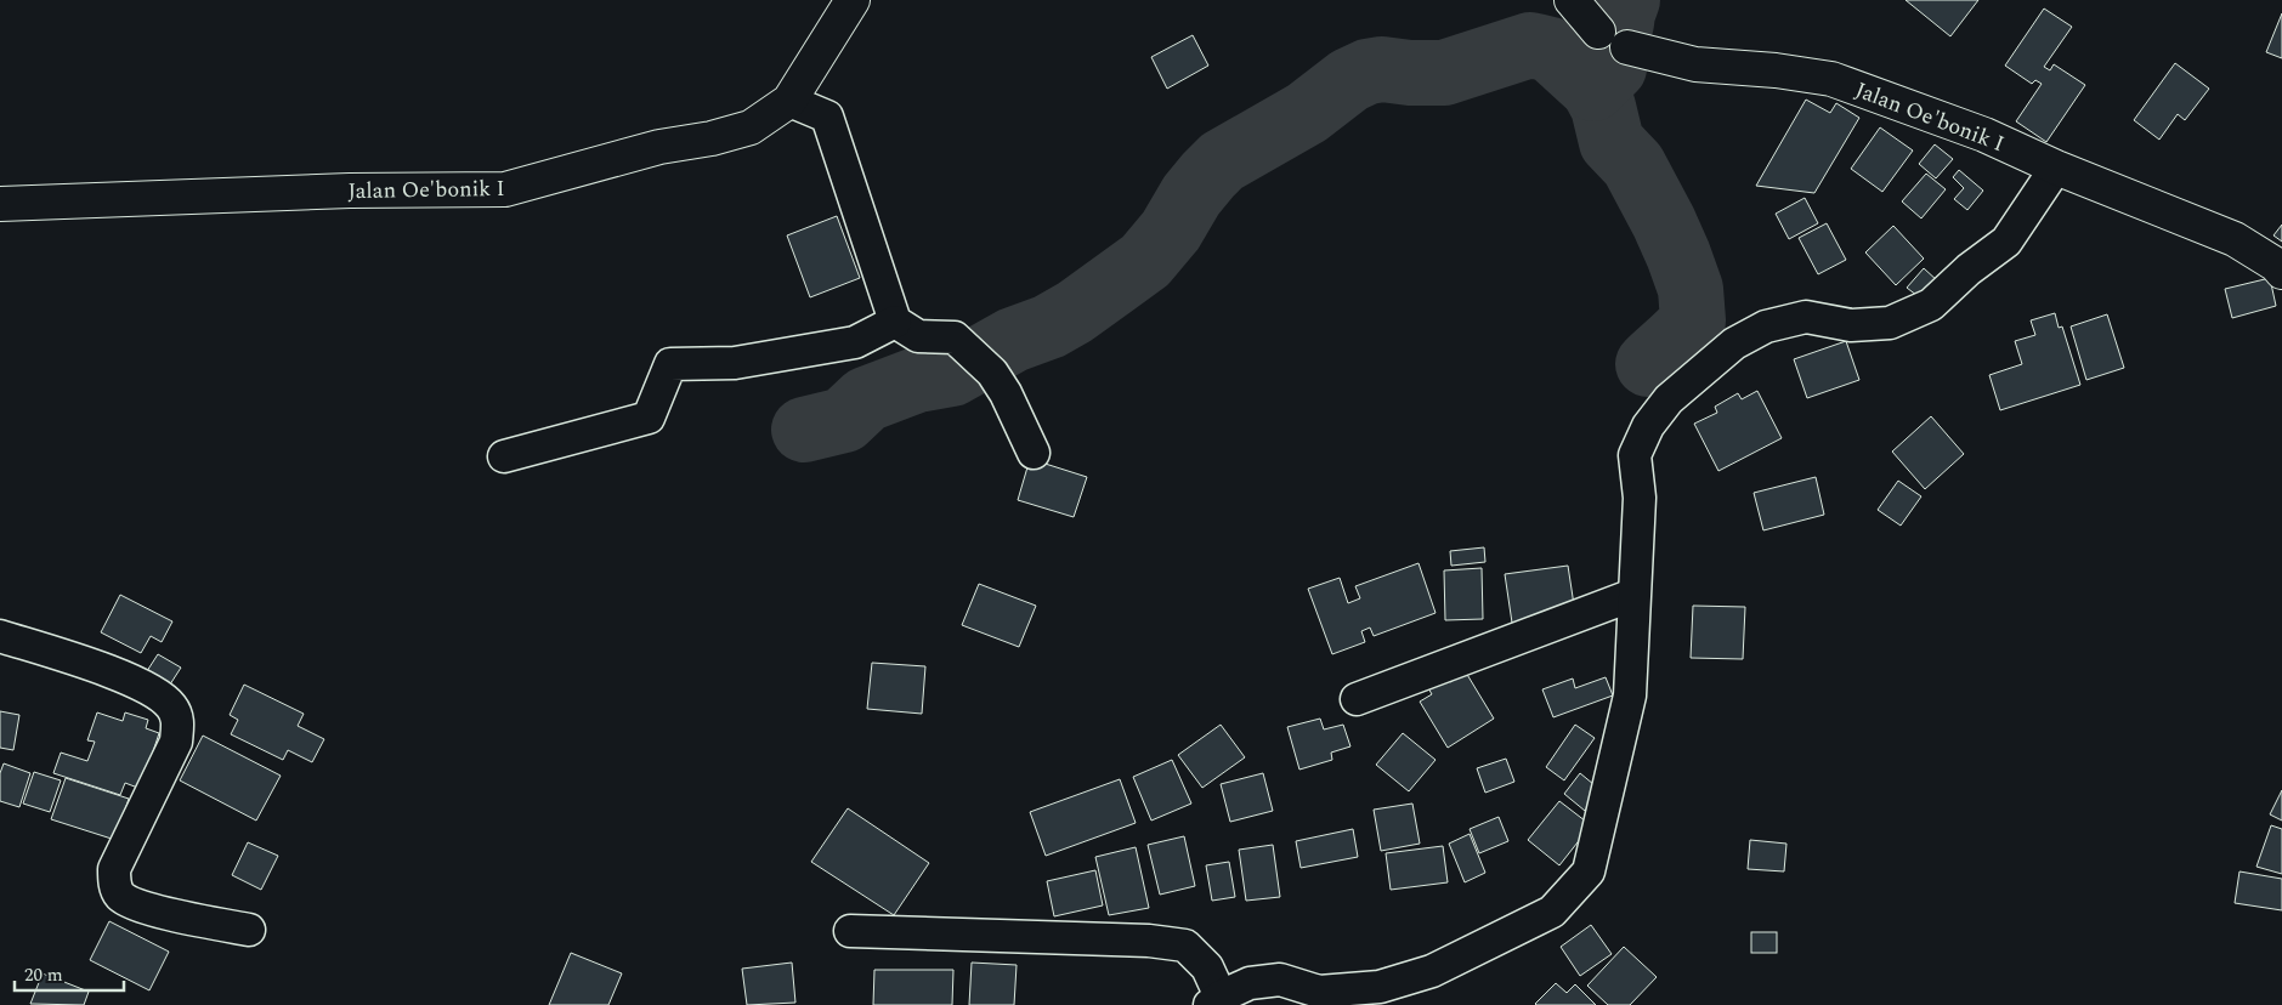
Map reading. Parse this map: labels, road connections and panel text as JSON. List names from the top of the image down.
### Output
{
  "streets": {
    "street": ["Jalan Oe'bonik I"]
  },
  "scale_bar": "20 m"
}
